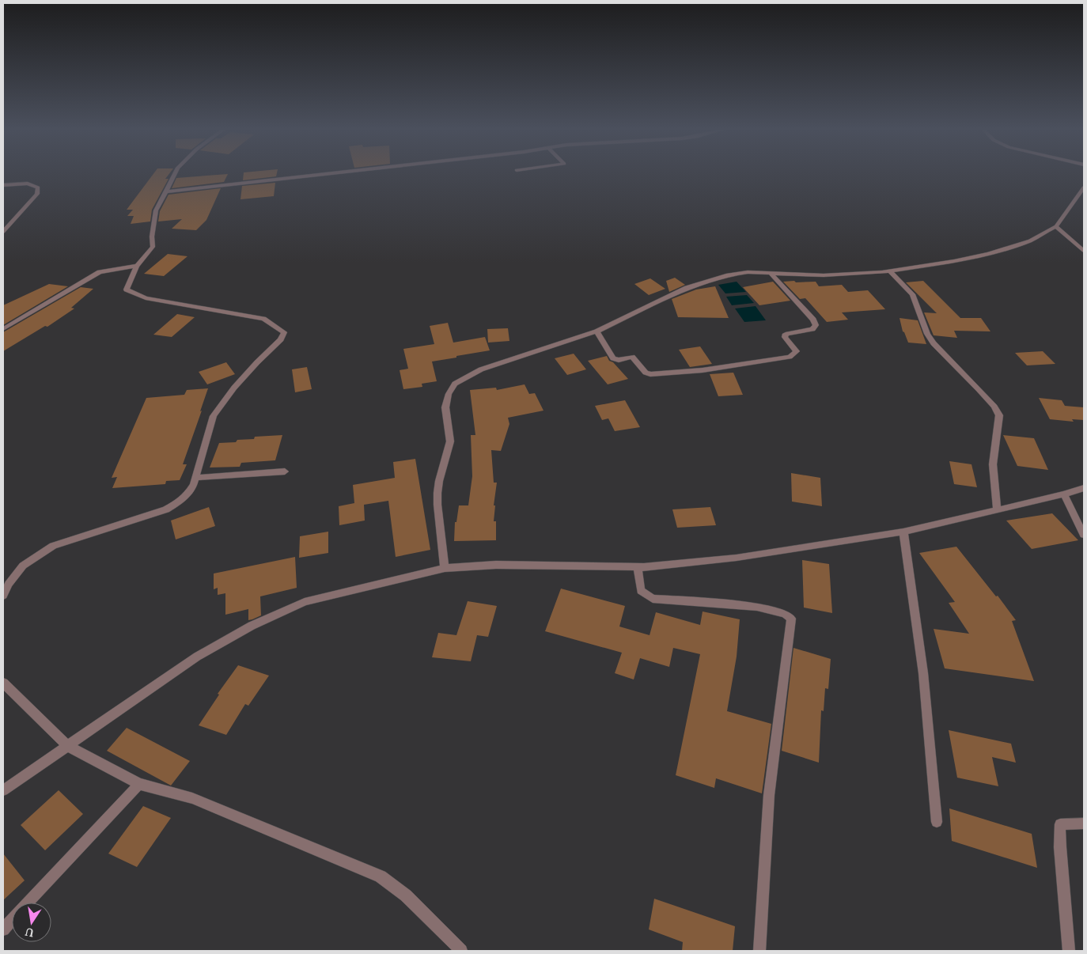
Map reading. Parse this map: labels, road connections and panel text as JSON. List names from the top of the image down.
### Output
{
  "north": "bottom"
}
